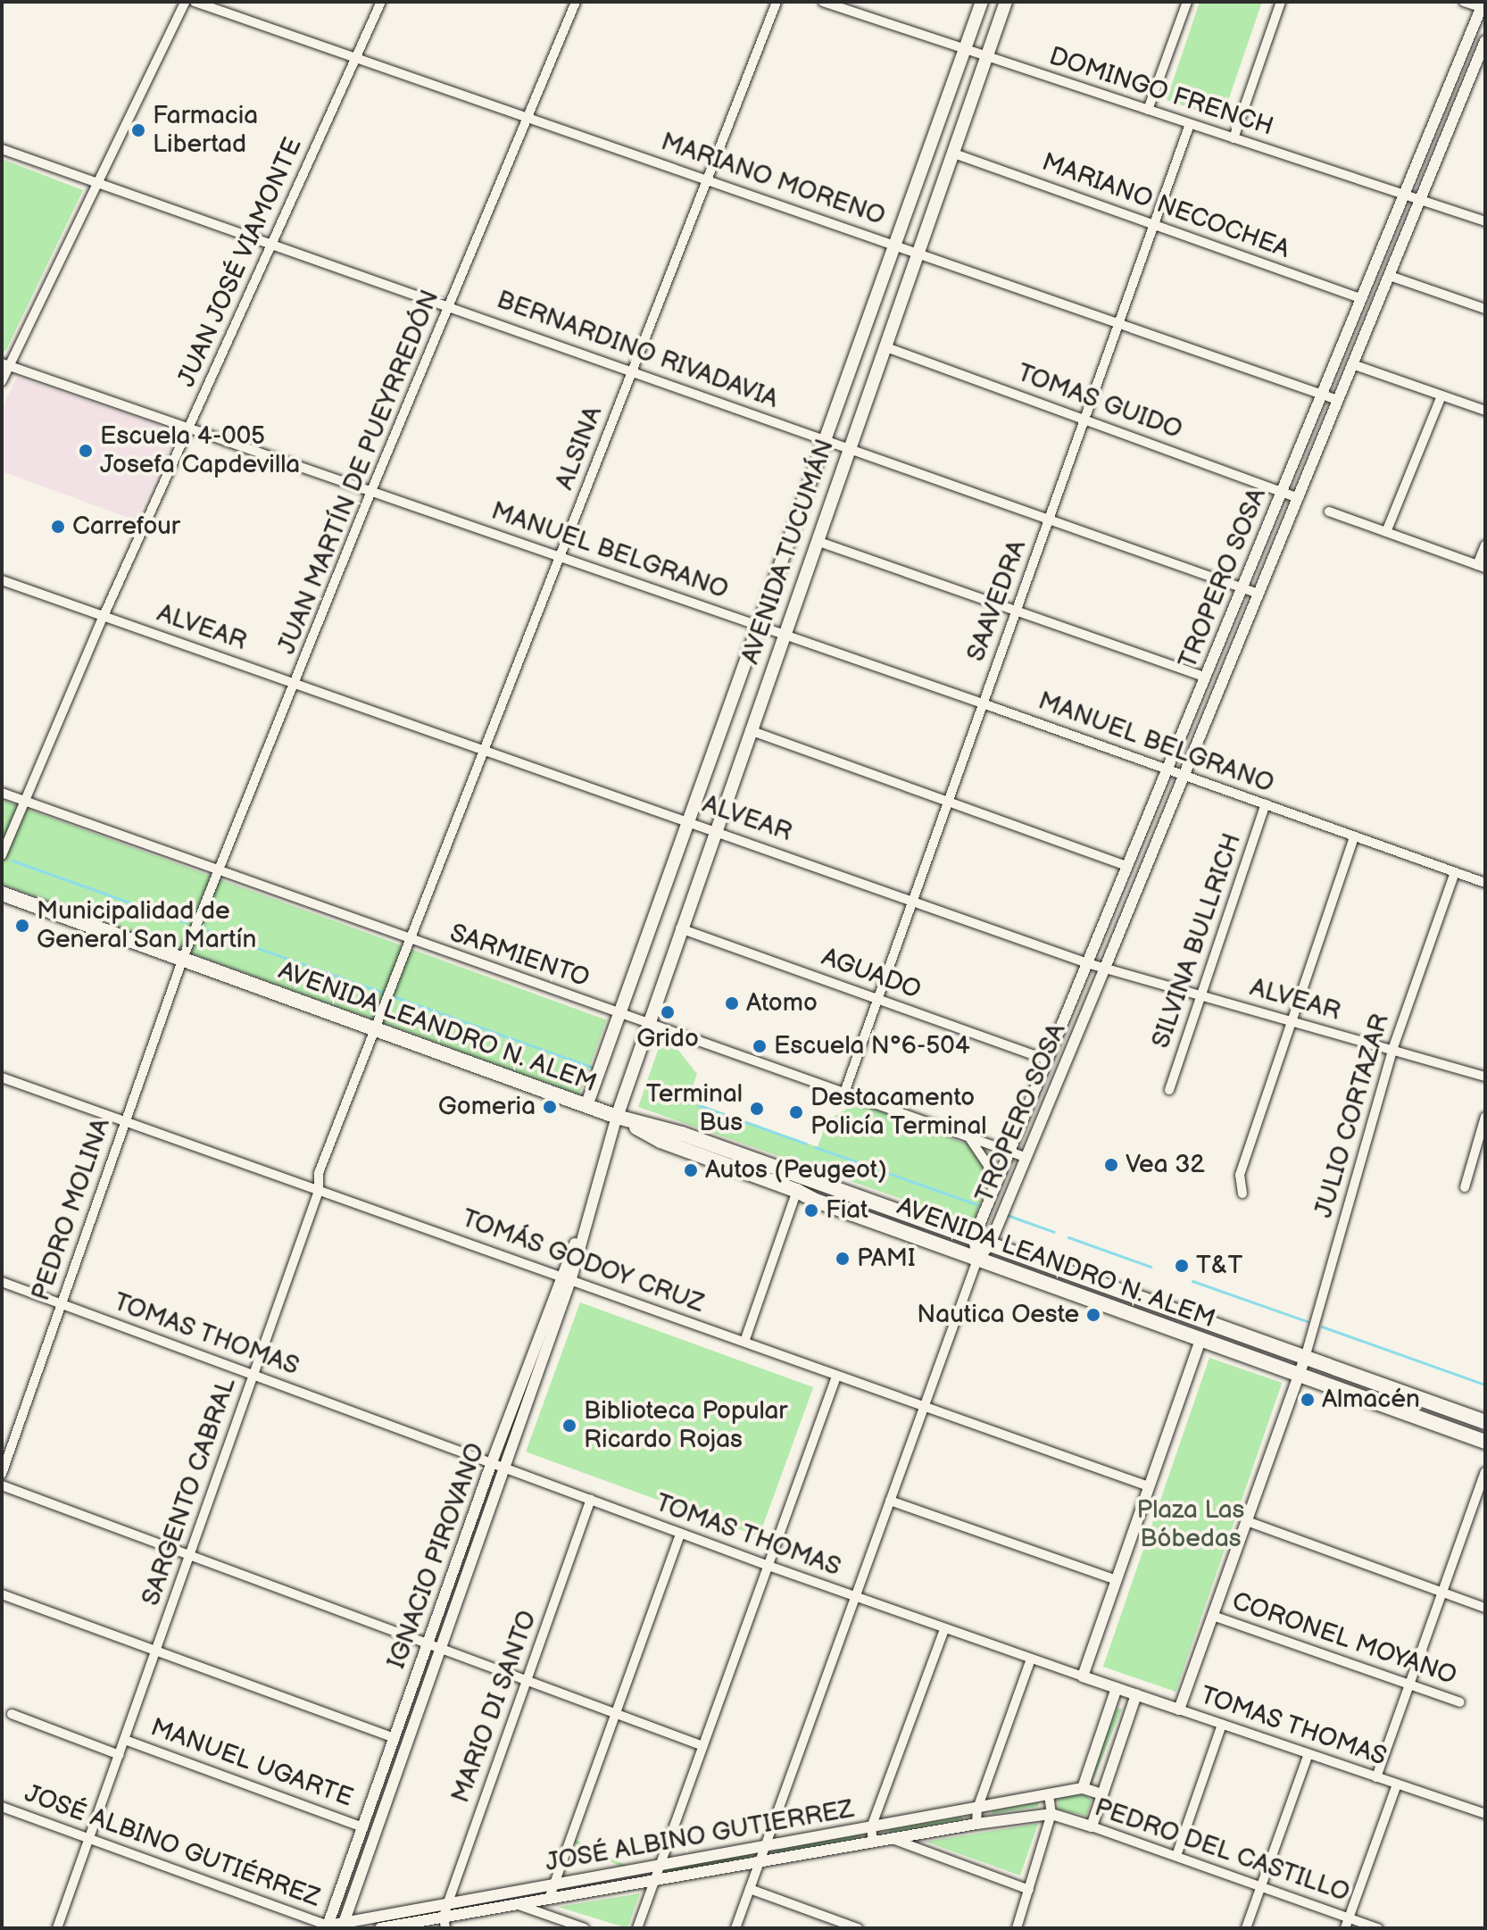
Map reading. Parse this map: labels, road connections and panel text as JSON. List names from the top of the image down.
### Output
{
  "streets": {
    "main road": ["AVENIDA TUCUMÁN", "AVENIDA LEANDRO N. ALEM"],
    "street": [
      "DOMINGO FRENCH",
      "MARIANO MORENO",
      "MARIANO NECOCHEA",
      "JUAN JOSÉ VIAMONTE",
      "BERNARDINO RIVADAVIA",
      "TOMAS GUIDO",
      "ALSINA",
      "JUAN MARTÍN DE PUEYRREDÓN",
      "MANUEL BELGRANO",
      "TROPERO SOSA",
      "SAAVEDRA",
      "ALVEAR",
      "SILVINA BULLRICH",
      "SARMIENTO",
      "AGUADO",
      "JULIO CORTAZAR",
      "PEDRO MOLINA",
      "TOMÁS GODOY CRUZ",
      "TOMAS THOMAS",
      "SARGENTO CABRAL",
      "IGNACIO PIROVANO",
      "CORONEL MOYANO",
      "MARIO DI SANTO",
      "MANUEL UGARTE",
      "JOSÉ ALBINO GUTIERREZ",
      "JOSÉ ALBINO GUTIÉRREZ",
      "PEDRO DEL CASTILLO"
    ]
  },
  "crossings": [
    ["DOMINGO FRENCH", "AVENIDA TUCUMÁN"],
    ["DOMINGO FRENCH", "TROPERO SOSA"],
    ["DOMINGO FRENCH", "SAAVEDRA"],
    ["MARIANO MORENO", "JUAN JOSÉ VIAMONTE"],
    ["MARIANO MORENO", "ALSINA"],
    ["MARIANO MORENO", "JUAN MARTÍN DE PUEYRREDÓN"],
    ["MARIANO MORENO", "AVENIDA TUCUMÁN"],
    ["MARIANO MORENO", "TROPERO SOSA"],
    ["MARIANO MORENO", "SAAVEDRA"],
    ["MARIANO NECOCHEA", "AVENIDA TUCUMÁN"],
    ["MARIANO NECOCHEA", "TROPERO SOSA"],
    ["MARIANO NECOCHEA", "SAAVEDRA"],
    ["JUAN JOSÉ VIAMONTE", "BERNARDINO RIVADAVIA"],
    ["JUAN JOSÉ VIAMONTE", "MANUEL BELGRANO"],
    ["JUAN JOSÉ VIAMONTE", "ALVEAR"],
    ["JUAN JOSÉ VIAMONTE", "SARMIENTO"],
    ["BERNARDINO RIVADAVIA", "ALSINA"],
    ["BERNARDINO RIVADAVIA", "JUAN MARTÍN DE PUEYRREDÓN"],
    ["BERNARDINO RIVADAVIA", "AVENIDA TUCUMÁN"],
    ["BERNARDINO RIVADAVIA", "TROPERO SOSA"],
    ["BERNARDINO RIVADAVIA", "SAAVEDRA"],
    ["TOMAS GUIDO", "AVENIDA TUCUMÁN"],
    ["TOMAS GUIDO", "TROPERO SOSA"],
    ["TOMAS GUIDO", "SAAVEDRA"],
    ["ALSINA", "MANUEL BELGRANO"],
    ["ALSINA", "ALVEAR"],
    ["ALSINA", "SARMIENTO"],
    ["ALSINA", "AVENIDA LEANDRO N. ALEM"],
    ["ALSINA", "SARGENTO CABRAL"],
    ["JUAN MARTÍN DE PUEYRREDÓN", "MANUEL BELGRANO"],
    ["JUAN MARTÍN DE PUEYRREDÓN", "ALVEAR"],
    ["JUAN MARTÍN DE PUEYRREDÓN", "SARMIENTO"],
    ["JUAN MARTÍN DE PUEYRREDÓN", "AVENIDA LEANDRO N. ALEM"],
    ["JUAN MARTÍN DE PUEYRREDÓN", "PEDRO MOLINA"],
    ["MANUEL BELGRANO", "AVENIDA TUCUMÁN"],
    ["MANUEL BELGRANO", "TROPERO SOSA"],
    ["MANUEL BELGRANO", "SAAVEDRA"],
    ["MANUEL BELGRANO", "SILVINA BULLRICH"],
    ["MANUEL BELGRANO", "JULIO CORTAZAR"],
    ["AVENIDA TUCUMÁN", "ALVEAR"],
    ["AVENIDA TUCUMÁN", "SARMIENTO"],
    ["AVENIDA TUCUMÁN", "AGUADO"],
    ["AVENIDA TUCUMÁN", "AVENIDA LEANDRO N. ALEM"],
    ["AVENIDA TUCUMÁN", "IGNACIO PIROVANO"],
    ["TROPERO SOSA", "ALVEAR"],
    ["TROPERO SOSA", "SARMIENTO"],
    ["TROPERO SOSA", "AGUADO"],
    ["TROPERO SOSA", "AVENIDA LEANDRO N. ALEM"],
    ["SAAVEDRA", "ALVEAR"],
    ["SAAVEDRA", "SARMIENTO"],
    ["SAAVEDRA", "AGUADO"],
    ["ALVEAR", "SILVINA BULLRICH"],
    ["ALVEAR", "JULIO CORTAZAR"],
    ["AVENIDA LEANDRO N. ALEM", "JULIO CORTAZAR"],
    ["AVENIDA LEANDRO N. ALEM", "PEDRO MOLINA"],
    ["AVENIDA LEANDRO N. ALEM", "SARGENTO CABRAL"],
    ["AVENIDA LEANDRO N. ALEM", "IGNACIO PIROVANO"],
    ["JULIO CORTAZAR", "TOMAS THOMAS"],
    ["JULIO CORTAZAR", "CORONEL MOYANO"],
    ["PEDRO MOLINA", "TOMÁS GODOY CRUZ"],
    ["PEDRO MOLINA", "TOMAS THOMAS"],
    ["TOMÁS GODOY CRUZ", "SARGENTO CABRAL"],
    ["TOMÁS GODOY CRUZ", "IGNACIO PIROVANO"],
    ["TOMAS THOMAS", "SARGENTO CABRAL"],
    ["TOMAS THOMAS", "IGNACIO PIROVANO"],
    ["TOMAS THOMAS", "MARIO DI SANTO"],
    ["SARGENTO CABRAL", "MANUEL UGARTE"],
    ["SARGENTO CABRAL", "JOSÉ ALBINO GUTIÉRREZ"],
    ["IGNACIO PIROVANO", "MANUEL UGARTE"],
    ["IGNACIO PIROVANO", "JOSÉ ALBINO GUTIERREZ"],
    ["IGNACIO PIROVANO", "JOSÉ ALBINO GUTIÉRREZ"],
    ["MARIO DI SANTO", "JOSÉ ALBINO GUTIERREZ"],
    ["JOSÉ ALBINO GUTIERREZ", "JOSÉ ALBINO GUTIÉRREZ"],
    ["JOSÉ ALBINO GUTIERREZ", "PEDRO DEL CASTILLO"]
  ],
  "parks": ["Plaza Las Bóbedas"],
  "places": [
    "Farmacia Libertad",
    "Escuela 4-005 Josefa Capdevilla",
    "Carrefour",
    "Municipalidad de General San Martín",
    "Atomo",
    "Grido",
    "Escuela N°6-504",
    "Gomeria",
    "Terminal Bus",
    "Destacamento Policía Terminal",
    "Vea 32",
    "Autos (Peugeot)",
    "Fiat",
    "PAMI",
    "T&T",
    "Nautica Oeste",
    "Almacén",
    "Biblioteca Popular Ricardo Rojas"
  ]
}
